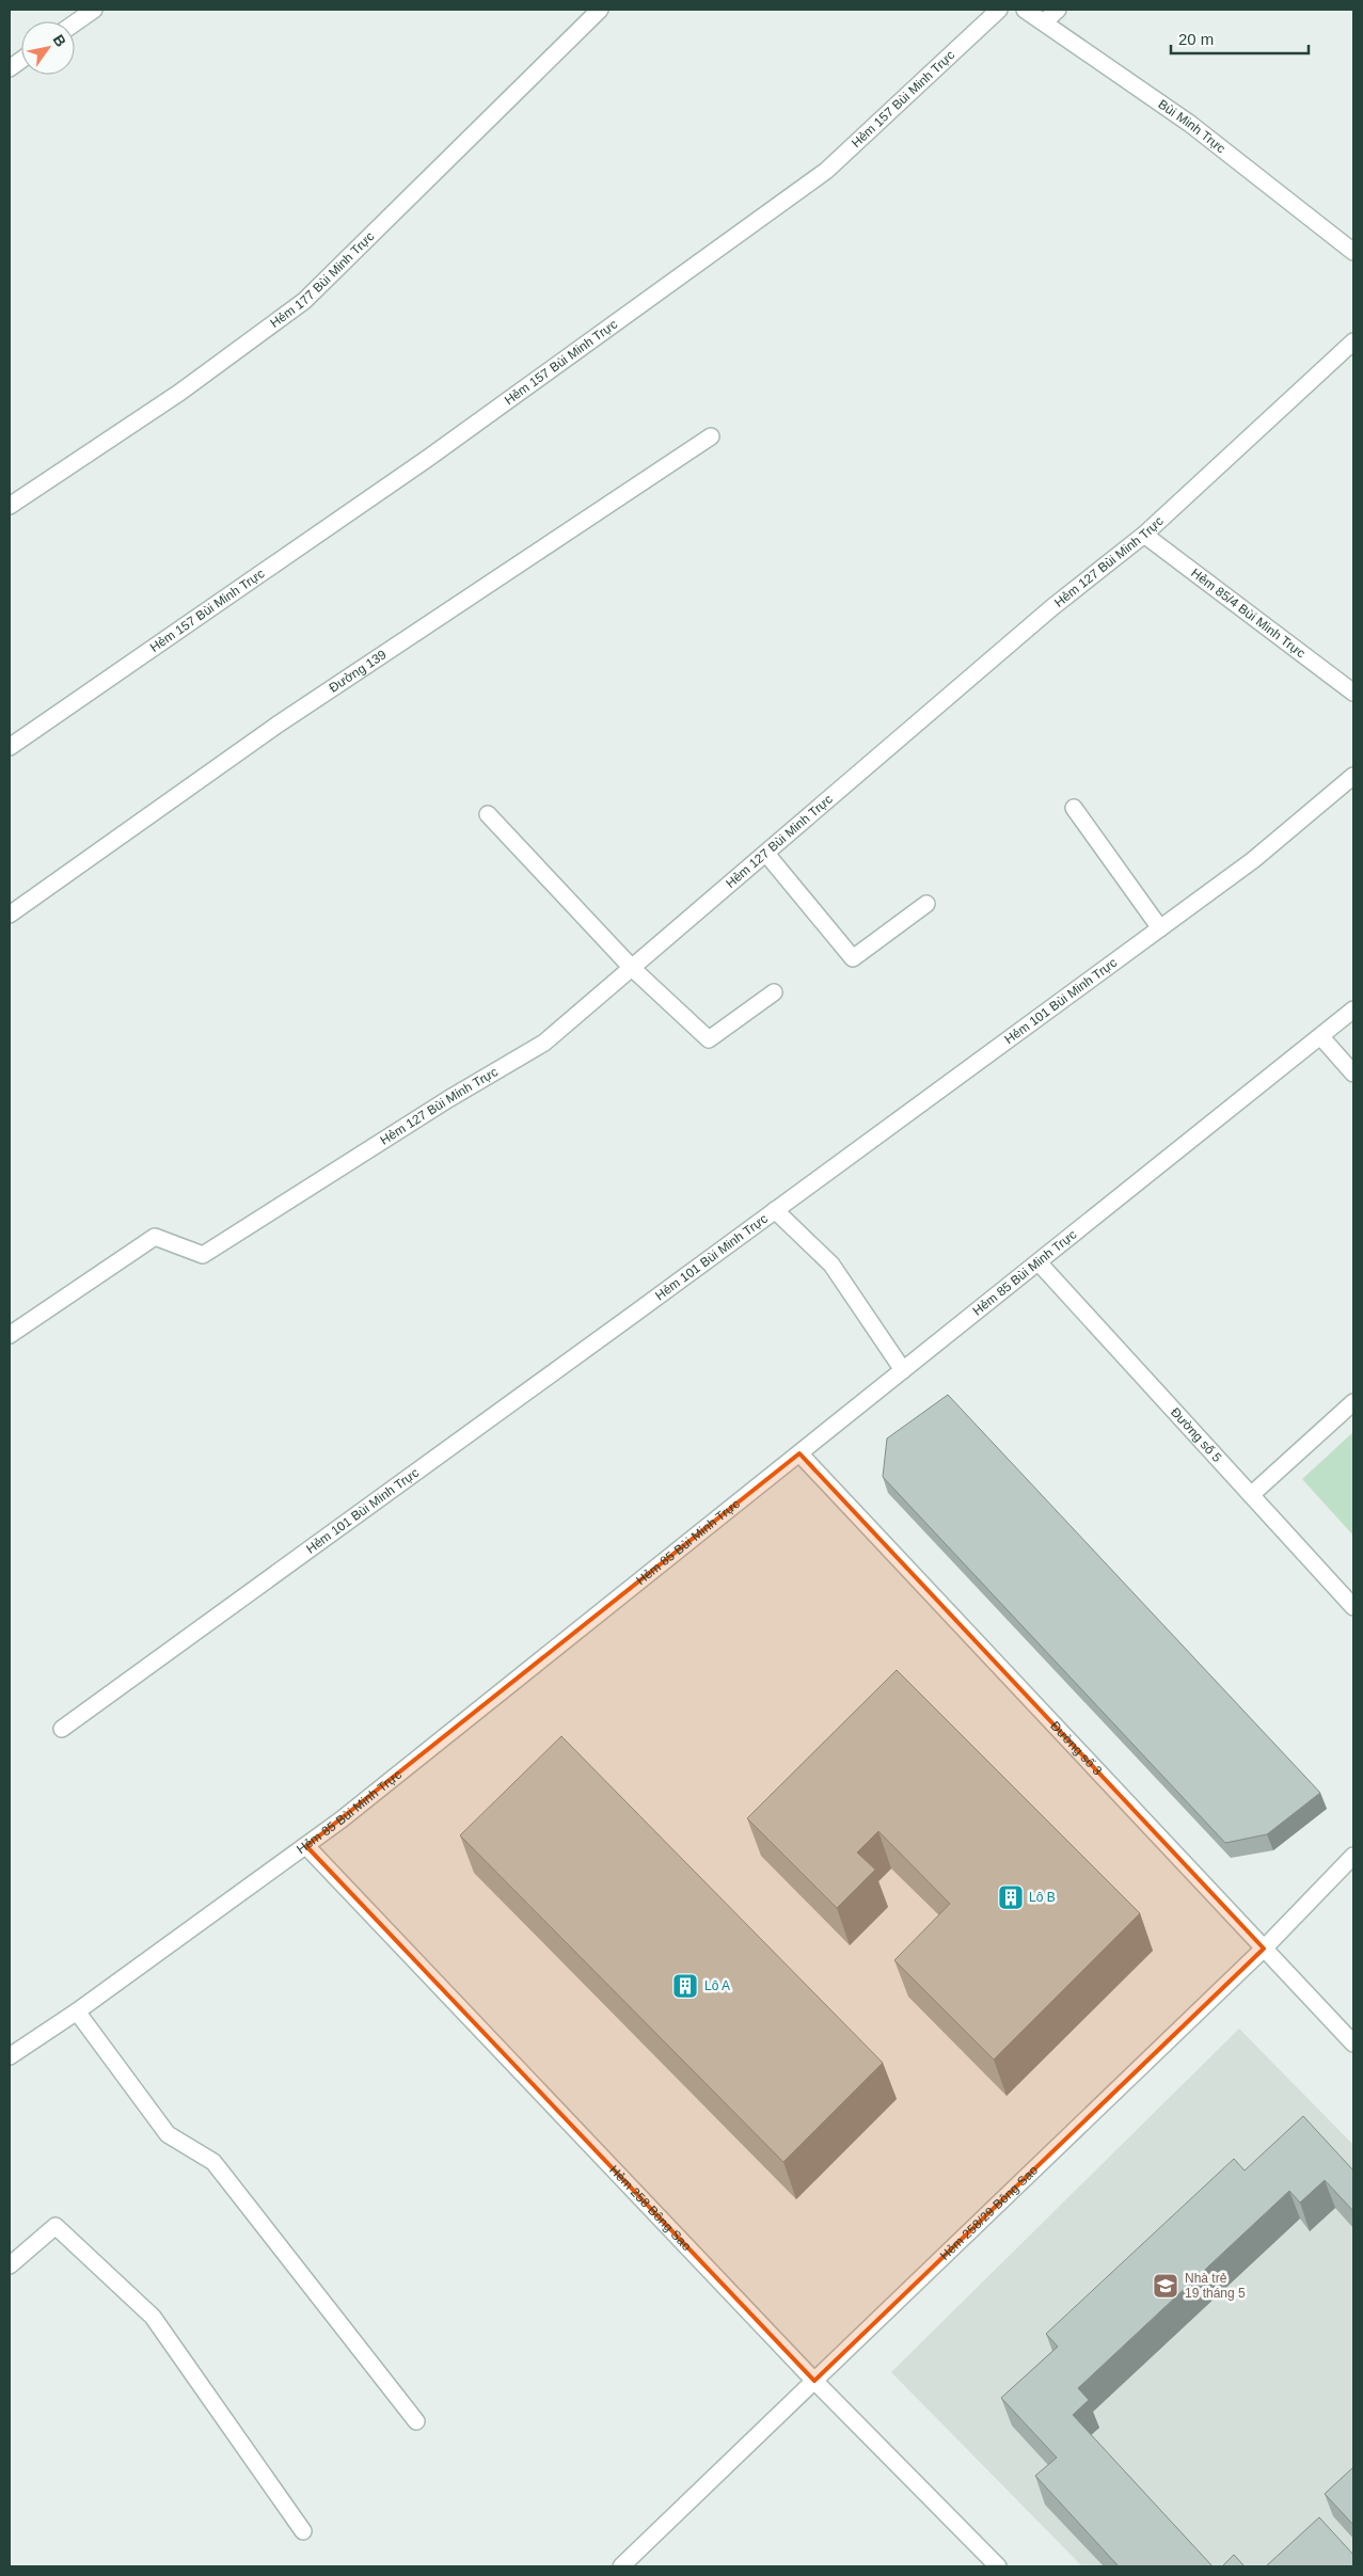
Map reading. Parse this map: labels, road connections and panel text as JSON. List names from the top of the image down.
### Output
{
  "streets": {
    "street": [
      "Hẻm 157 Bùi Minh Trực",
      "Bùi Minh Trực",
      "Hẻm 177 Bùi Minh Trực",
      "Hẻm 127 Bùi Minh Trực",
      "Hẻm 85/4 Bùi Minh Trực",
      "Đường 139",
      "Hẻm 101 Bùi Minh Trực",
      "Hẻm 85 Bùi Minh Trực",
      "Đường số 5",
      "Đường số 3",
      "Hẻm 258 Bông Sao",
      "Hẻm 258/29 Bông Sao"
    ]
  },
  "crossings": [
    ["Hẻm 127 Bùi Minh Trực", "Hẻm 85/4 Bùi Minh Trực"],
    ["Hẻm 85 Bùi Minh Trực", "Đường số 5"],
    ["Hẻm 85 Bùi Minh Trực", "Đường số 3"],
    ["Hẻm 85 Bùi Minh Trực", "Hẻm 258 Bông Sao"],
    ["Đường số 3", "Hẻm 258/29 Bông Sao"],
    ["Hẻm 258 Bông Sao", "Hẻm 258/29 Bông Sao"]
  ],
  "places": {
    "building": ["Lô B", "Lô A"],
    "school or university": ["Nhà trẻ 19 tháng 5"]
  },
  "scale_bar": "20 m",
  "north": "top right"
}
